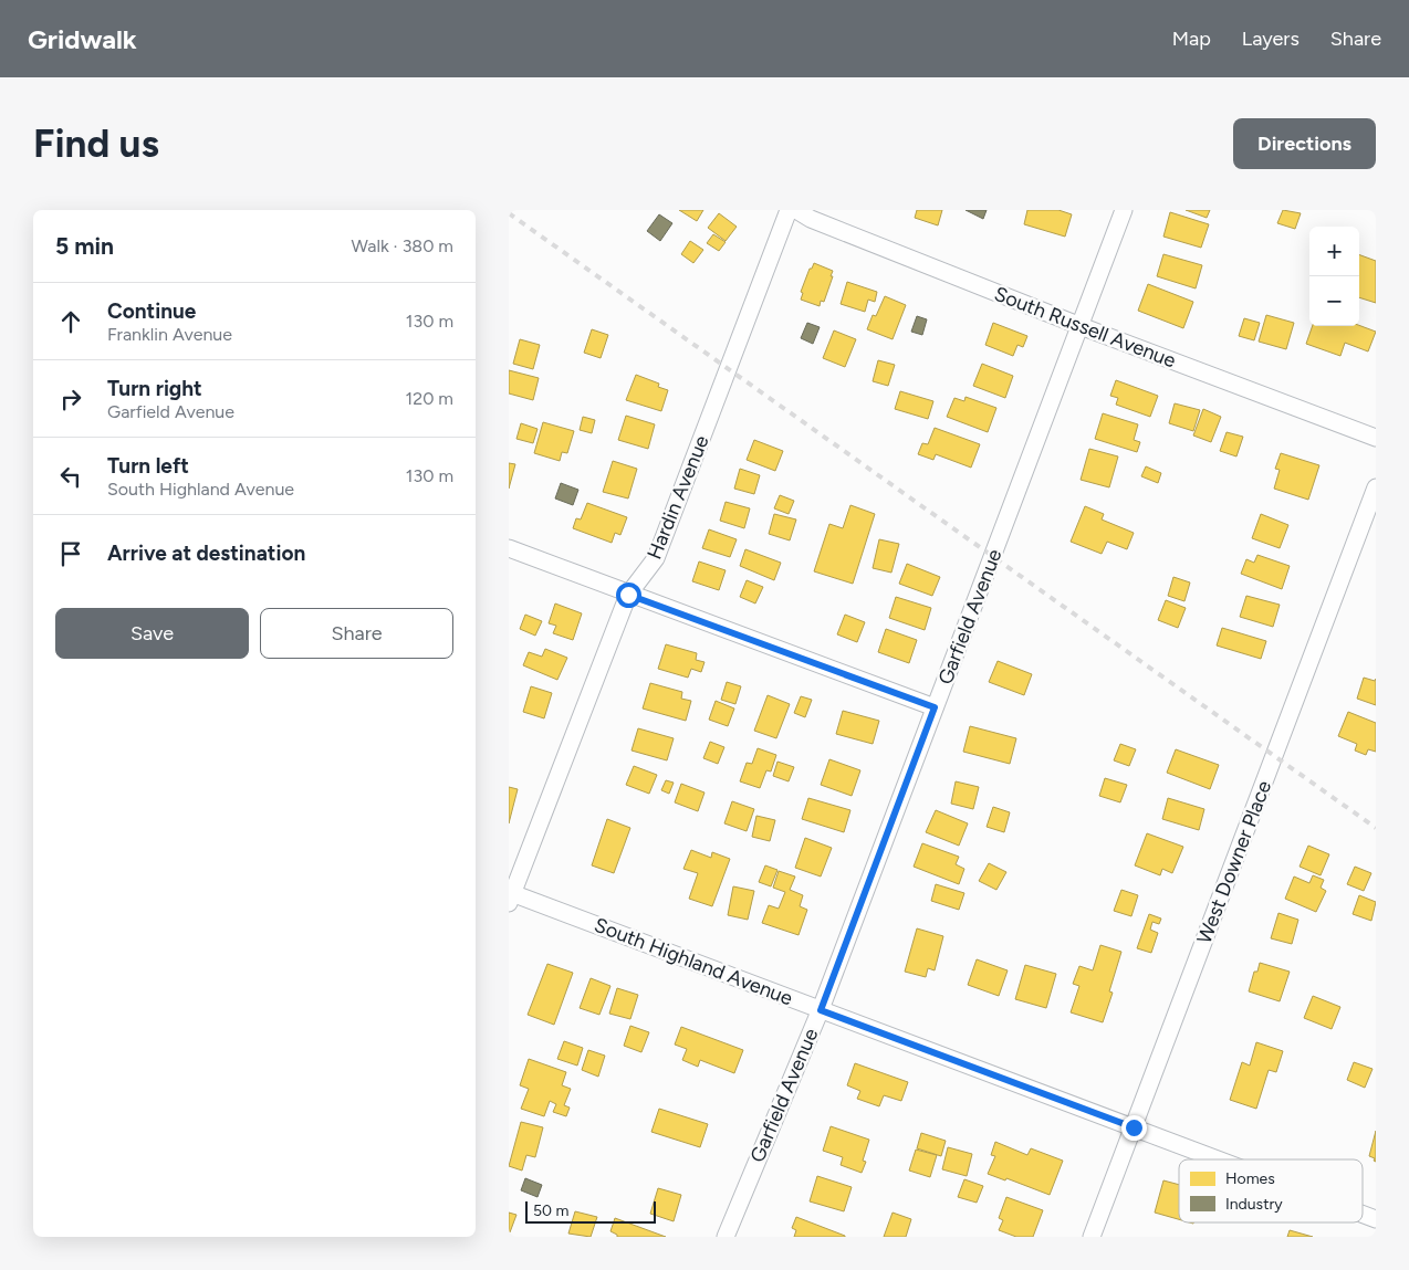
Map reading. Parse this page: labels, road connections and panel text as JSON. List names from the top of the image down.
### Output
{
  "streets": {
    "street": [
      "South Russell Avenue",
      "Hardin Avenue",
      "Garfield Avenue",
      "West Downer Place",
      "South Highland Avenue"
    ]
  },
  "crossings": [
    ["South Russell Avenue", "Garfield Avenue"],
    ["Hardin Avenue", "South Highland Avenue"],
    ["Garfield Avenue", "South Highland Avenue"],
    ["West Downer Place", "South Highland Avenue"]
  ],
  "legend": ["Homes", "Industry"],
  "scale_bar": "50 m",
  "page": {
    "header": "Gridwalk",
    "nav": ["Map", "Layers", "Share"],
    "buttons": [
      "Directions",
      ["Save", "Share"]
    ],
    "title": "Find us",
    "heading": ["5 min", "Walk · 380 m"],
    "map_buttons": ["+", "−"],
    "list": [
      ["Continue", "Franklin Avenue", "130 m"],
      ["Turn right", "Garfield Avenue", "120 m"],
      ["Turn left", "South Highland Avenue", "130 m"],
      "Arrive at destination"
    ],
    "scale": "50 m"
  }
}
